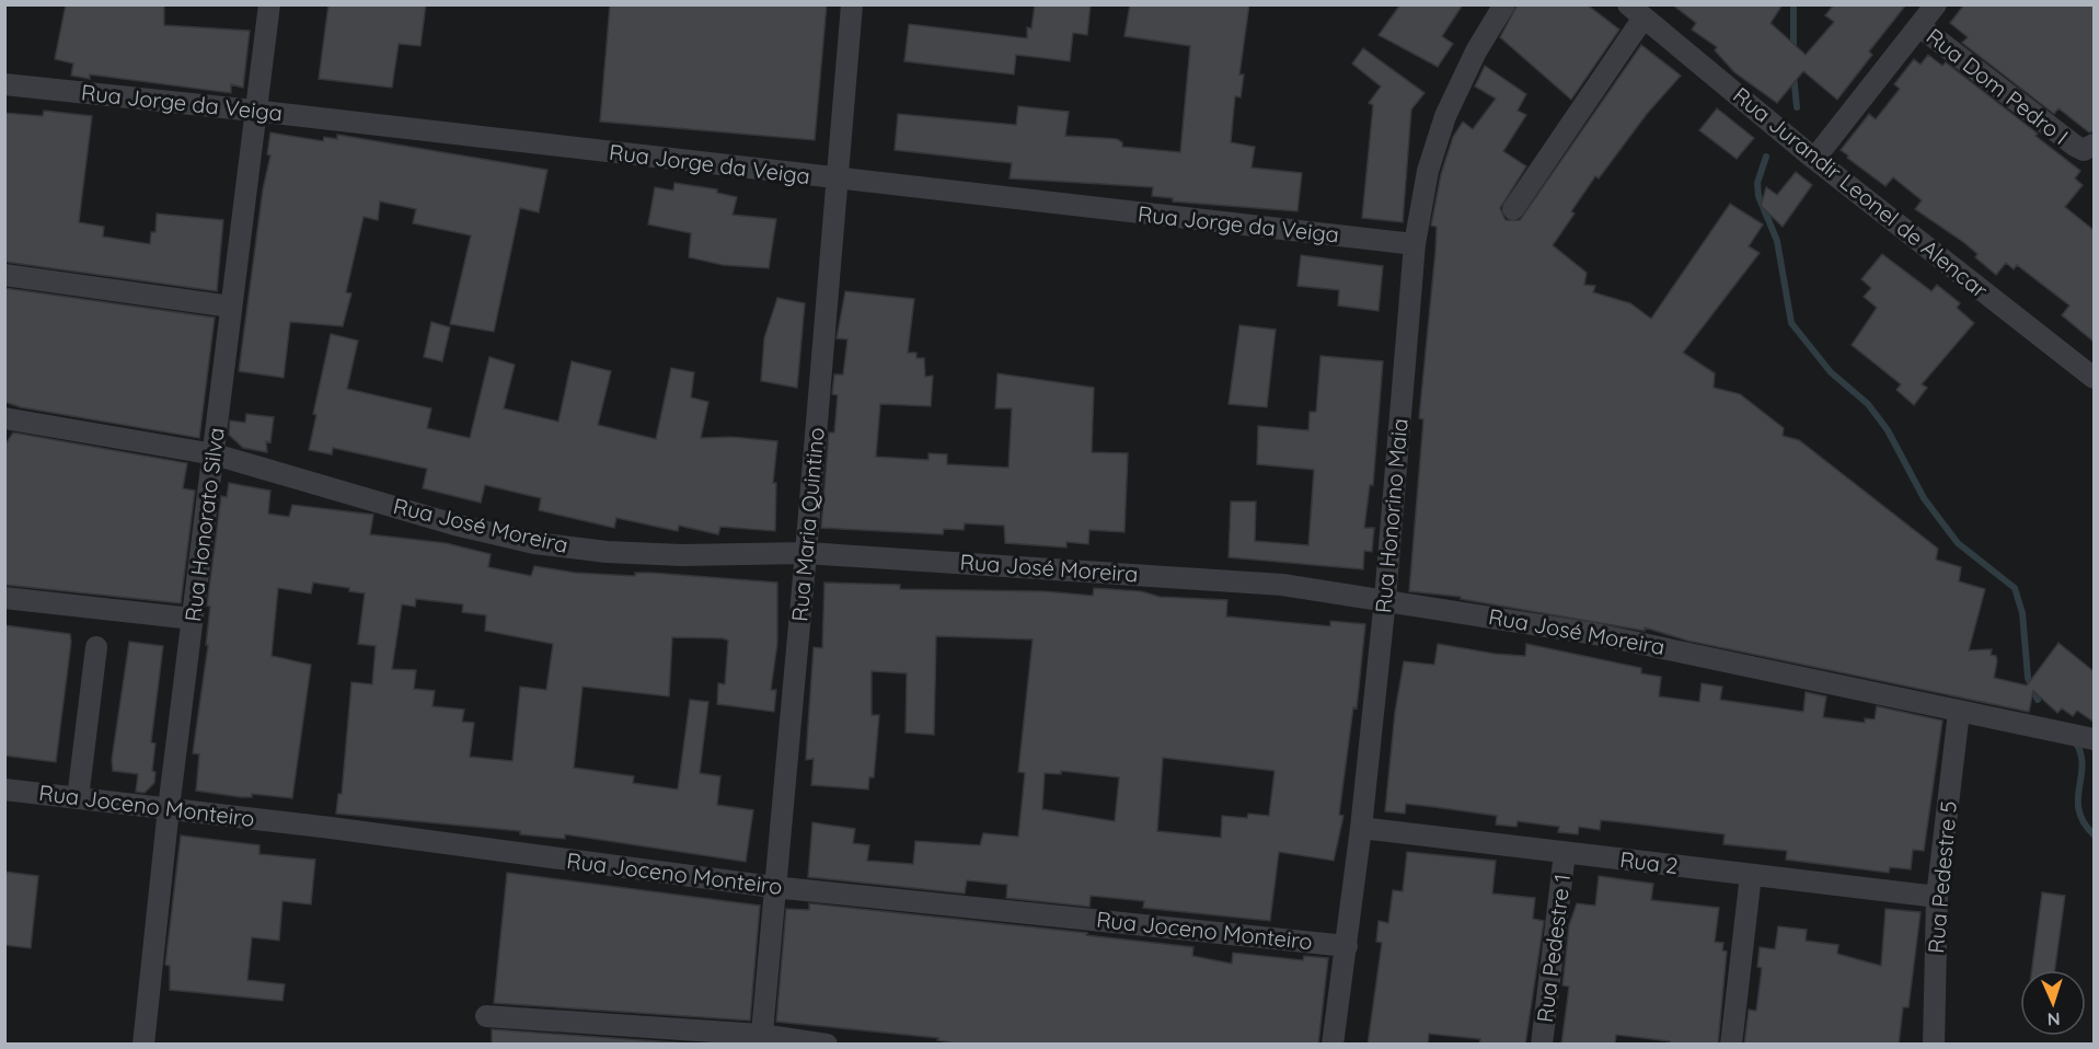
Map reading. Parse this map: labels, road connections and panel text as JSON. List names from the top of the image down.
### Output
{
  "streets": {
    "street": [
      "Rua Dom Pedro I",
      "Rua Jorge da Veiga",
      "Rua Jurandir Leonel de Alencar",
      "Rua Honorino Maia",
      "Rua Honorato Silva",
      "Rua Maria Quintino",
      "Rua José Moreira",
      "Rua Joceno Monteiro",
      "Rua 2",
      "Rua Pedestre 5",
      "Rua Pedestre 1"
    ]
  },
  "crossings": [
    ["Rua Jorge da Veiga", "Rua Honorino Maia"],
    ["Rua Jorge da Veiga", "Rua Honorato Silva"],
    ["Rua Jorge da Veiga", "Rua Maria Quintino"],
    ["Rua Honorino Maia", "Rua José Moreira"],
    ["Rua Honorino Maia", "Rua Joceno Monteiro"],
    ["Rua Honorino Maia", "Rua 2"],
    ["Rua Honorato Silva", "Rua José Moreira"],
    ["Rua Honorato Silva", "Rua Joceno Monteiro"],
    ["Rua Maria Quintino", "Rua José Moreira"],
    ["Rua Maria Quintino", "Rua Joceno Monteiro"],
    ["Rua José Moreira", "Rua Pedestre 5"],
    ["Rua 2", "Rua Pedestre 5"],
    ["Rua 2", "Rua Pedestre 1"]
  ],
  "north": "bottom"
}
